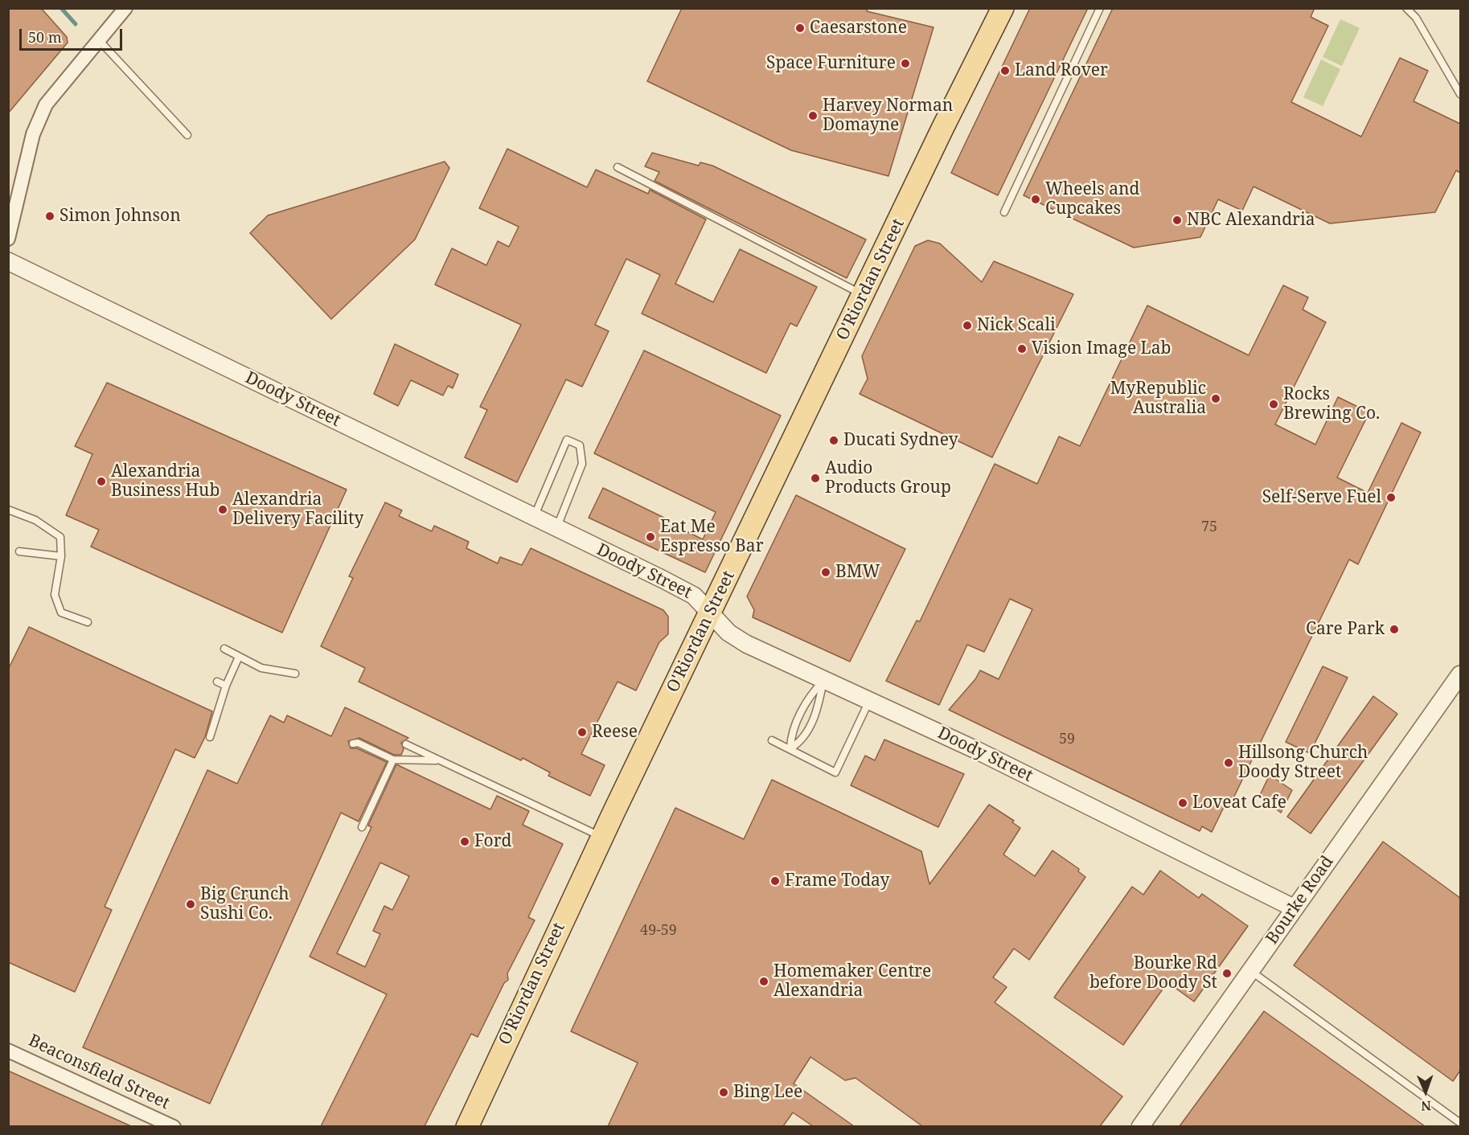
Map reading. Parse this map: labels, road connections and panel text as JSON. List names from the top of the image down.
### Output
{
  "streets": {
    "main road": ["O'Riordan Street"],
    "street": ["Doody Street", "Bourke Road", "Beaconsfield Street"]
  },
  "crossings": [
    ["O'Riordan Street", "Doody Street"],
    ["Doody Street", "Bourke Road"]
  ],
  "places": [
    "Caesarstone",
    "Space Furniture",
    "Land Rover",
    "Harvey Norman Domayne",
    "Wheels and Cupcakes",
    "Simon Johnson",
    "NBC Alexandria",
    "Nick Scali",
    "Vision Image Lab",
    "MyRepublic Australia",
    "Rocks Brewing Co.",
    "Ducati Sydney",
    "Audio Products Group",
    "Alexandria Business Hub",
    "Self-Serve Fuel",
    "Alexandria Delivery Facility",
    "Eat Me Espresso Bar",
    "BMW",
    "Care Park",
    "Reese",
    "Hillsong Church Doody Street",
    "Loveat Cafe",
    "Ford",
    "Frame Today",
    "Big Crunch Sushi Co.",
    "Bourke Rd before Doody St",
    "Homemaker Centre Alexandria",
    "Bing Lee"
  ],
  "house_numbers": ["75", "59", "49-59"],
  "scale_bar": "50 m",
  "north": "bottom"
}
